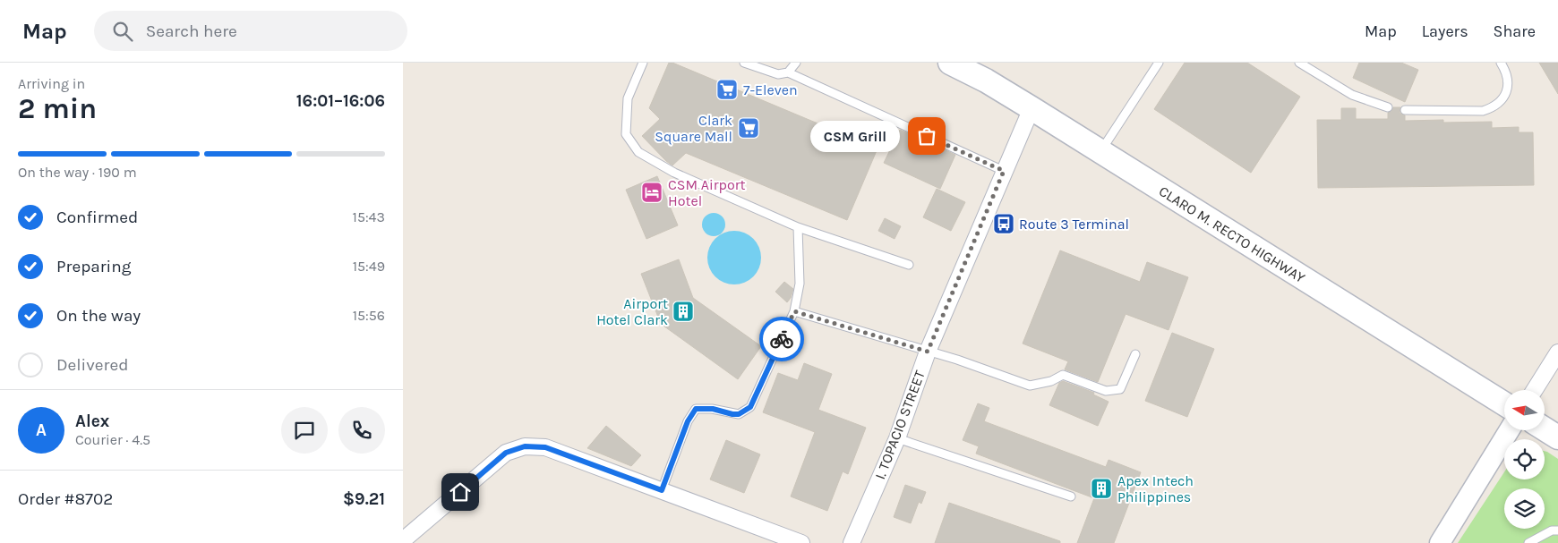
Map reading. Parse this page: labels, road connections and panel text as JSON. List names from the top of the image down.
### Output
{
  "streets": {
    "main road": ["CLARO M. RECTO HIGHWAY"],
    "street": ["I. TOPACIO STREET"]
  },
  "crossings": [
    ["CLARO M. RECTO HIGHWAY", "I. TOPACIO STREET"]
  ],
  "places": {
    "supermarket": ["7-Eleven", "Clark Square Mall"],
    "other": ["CSM Grill"],
    "hotel": ["CSM Airport Hotel"],
    "bus stop": ["Route 3 Terminal"],
    "building": ["Airport Hotel Clark", "Apex Intech Philippines"]
  },
  "north": "left",
  "page": {
    "header": "Map",
    "search": "Search here",
    "nav": ["Map", "Layers", "Share"],
    "heading": ["2 min", "Arriving in", "16:01–16:06"],
    "panel": [
      "Alex",
      "Courier · 4.5",
      "Order #8702",
      "$9.21"
    ],
    "bubble": "CSM Grill",
    "bar": "On the way · 190 m",
    "list": [
      ["Confirmed", "15:43"],
      ["Preparing", "15:49"],
      ["On the way", "15:56"],
      "Delivered"
    ],
    "round": "A"
  }
}
